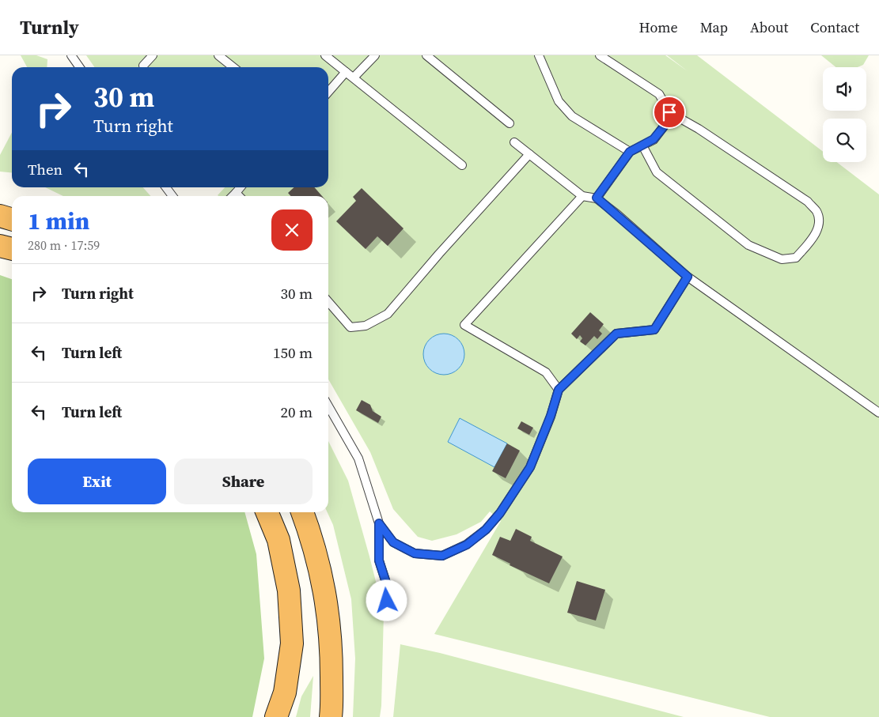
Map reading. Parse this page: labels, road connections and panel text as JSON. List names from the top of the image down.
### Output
{
  "page": {
    "header": "Turnly",
    "nav": [
      "Home",
      "Map",
      "About",
      "Contact"
    ],
    "turn": ["30 m", "Turn right"],
    "then": "Then",
    "heading": ["1 min", "280 m · 17:59"],
    "list": [
      {
        "name": "Turn right",
        "value": "30 m"
      },
      {
        "name": "Turn left",
        "value": "150 m"
      },
      {
        "name": "Turn left",
        "value": "20 m"
      }
    ],
    "buttons": ["Exit", "Share"]
  }
}
